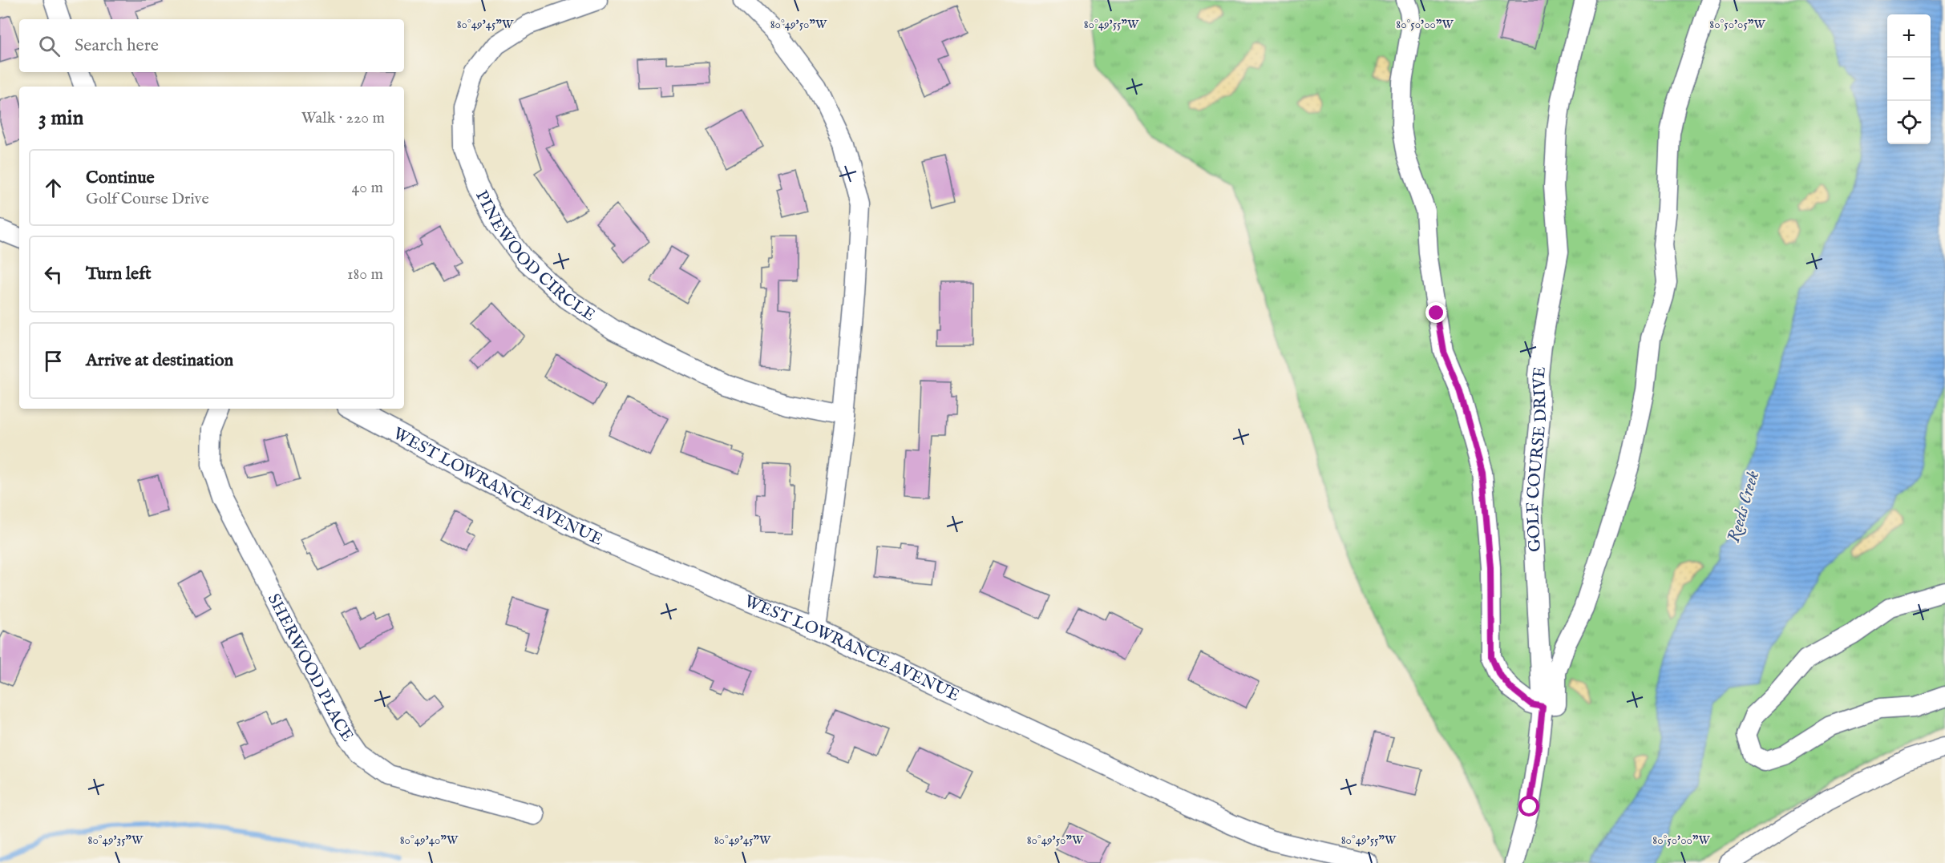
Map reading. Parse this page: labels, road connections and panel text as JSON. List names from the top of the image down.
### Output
{
  "streets": {
    "street": [
      "PINEWOOD CIRCLE",
      "GOLF COURSE DRIVE",
      "WEST LOWRANCE AVENUE",
      "SHERWOOD PLACE"
    ]
  },
  "water": ["Reeds Creek"],
  "page": {
    "map_buttons": ["+", "−"],
    "search": "Search here",
    "heading": ["3 min", "Walk · 220 m"],
    "list": [
      ["Continue", "Golf Course Drive", "40 m"],
      ["Turn left", "180 m"],
      "Arrive at destination"
    ]
  },
  "coordinates": [
    "80°49'45\"W",
    "80°49'50\"W",
    "80°49'55\"W",
    "80°50'00\"W",
    "80°50'05\"W",
    "80°49'35\"W",
    "80°49'40\"W"
  ]
}
